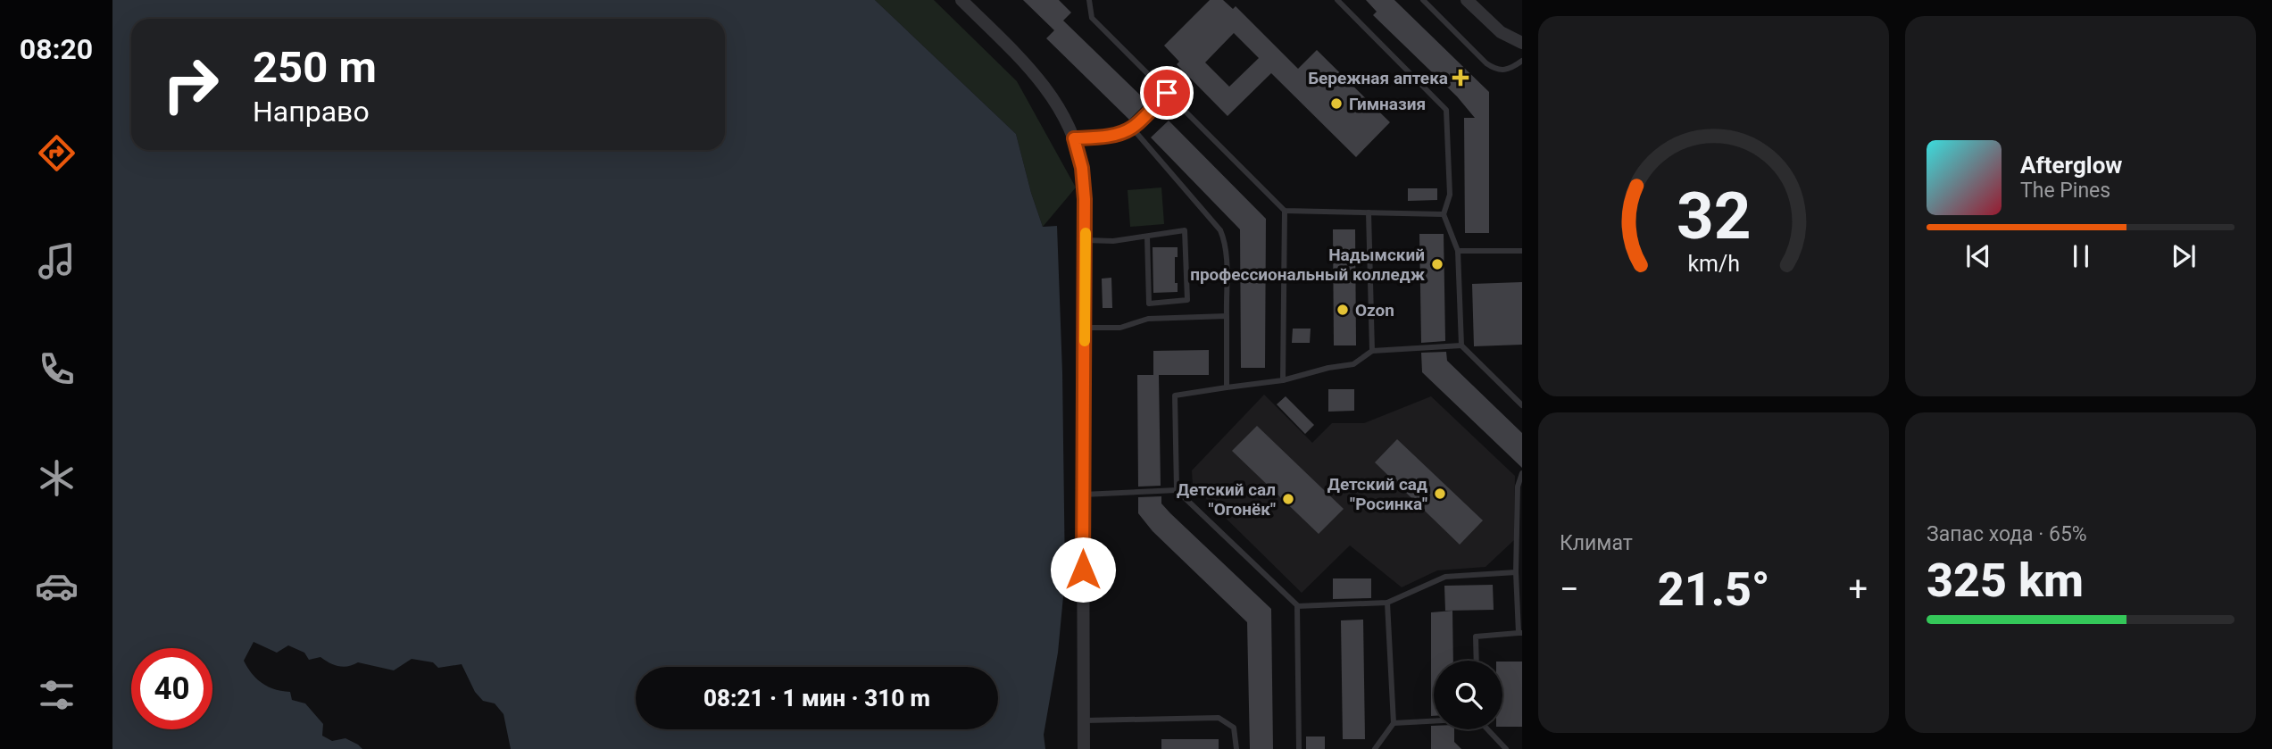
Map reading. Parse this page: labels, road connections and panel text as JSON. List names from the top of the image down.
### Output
{
  "places": {
    "health": ["Бережная аптека"],
    "other": [
      "Гимназия",
      "Надымский профессиональный колледж",
      "Ozon",
      "Детский сад \"Росинка\"",
      "Детский сал \"Огонёк\""
    ]
  },
  "page": {
    "tabs": "08:20",
    "turn": ["250 m", "Направо"],
    "song": ["Afterglow", "The Pines"],
    "tile": [
      "Климат",
      ["Запас хода · 65%", "325 km"]
    ],
    "heat": ["−", "21.5°", "+"],
    "limit": "40",
    "trip": "08:21 · 1 мин · 310 m",
    "gauge": ["32", "km/h"]
  }
}
